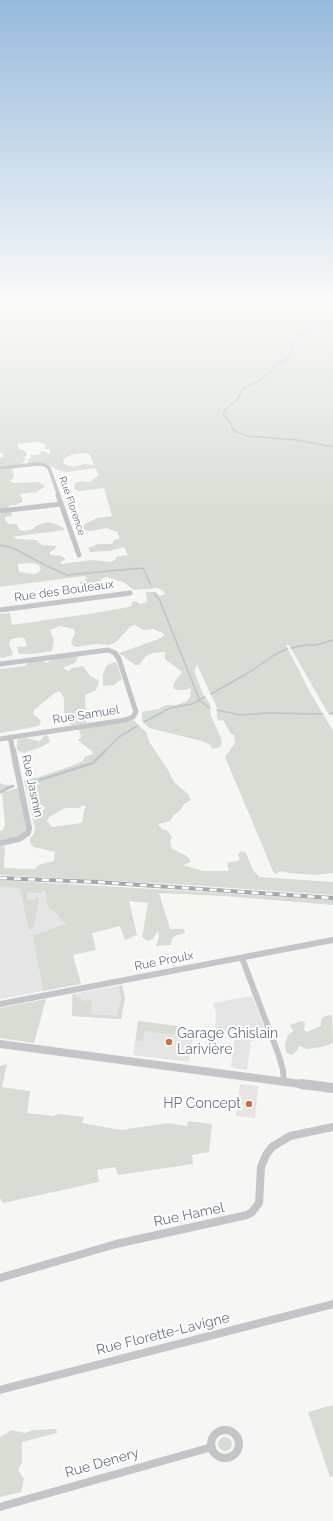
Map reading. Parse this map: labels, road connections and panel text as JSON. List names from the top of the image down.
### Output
{
  "streets": {
    "street": [
      "Rue Florence",
      "Rue des Bouleaux",
      "Rue Samuel",
      "Rue Jasmin",
      "Rue Proulx",
      "Rue Hamel",
      "Rue Florette-Lavigne",
      "Rue Denery"
    ]
  },
  "crossings": [
    ["Rue Samuel", "Rue Jasmin"]
  ],
  "places": ["Garage Ghislain Larivière", "HP Concept"]
}
